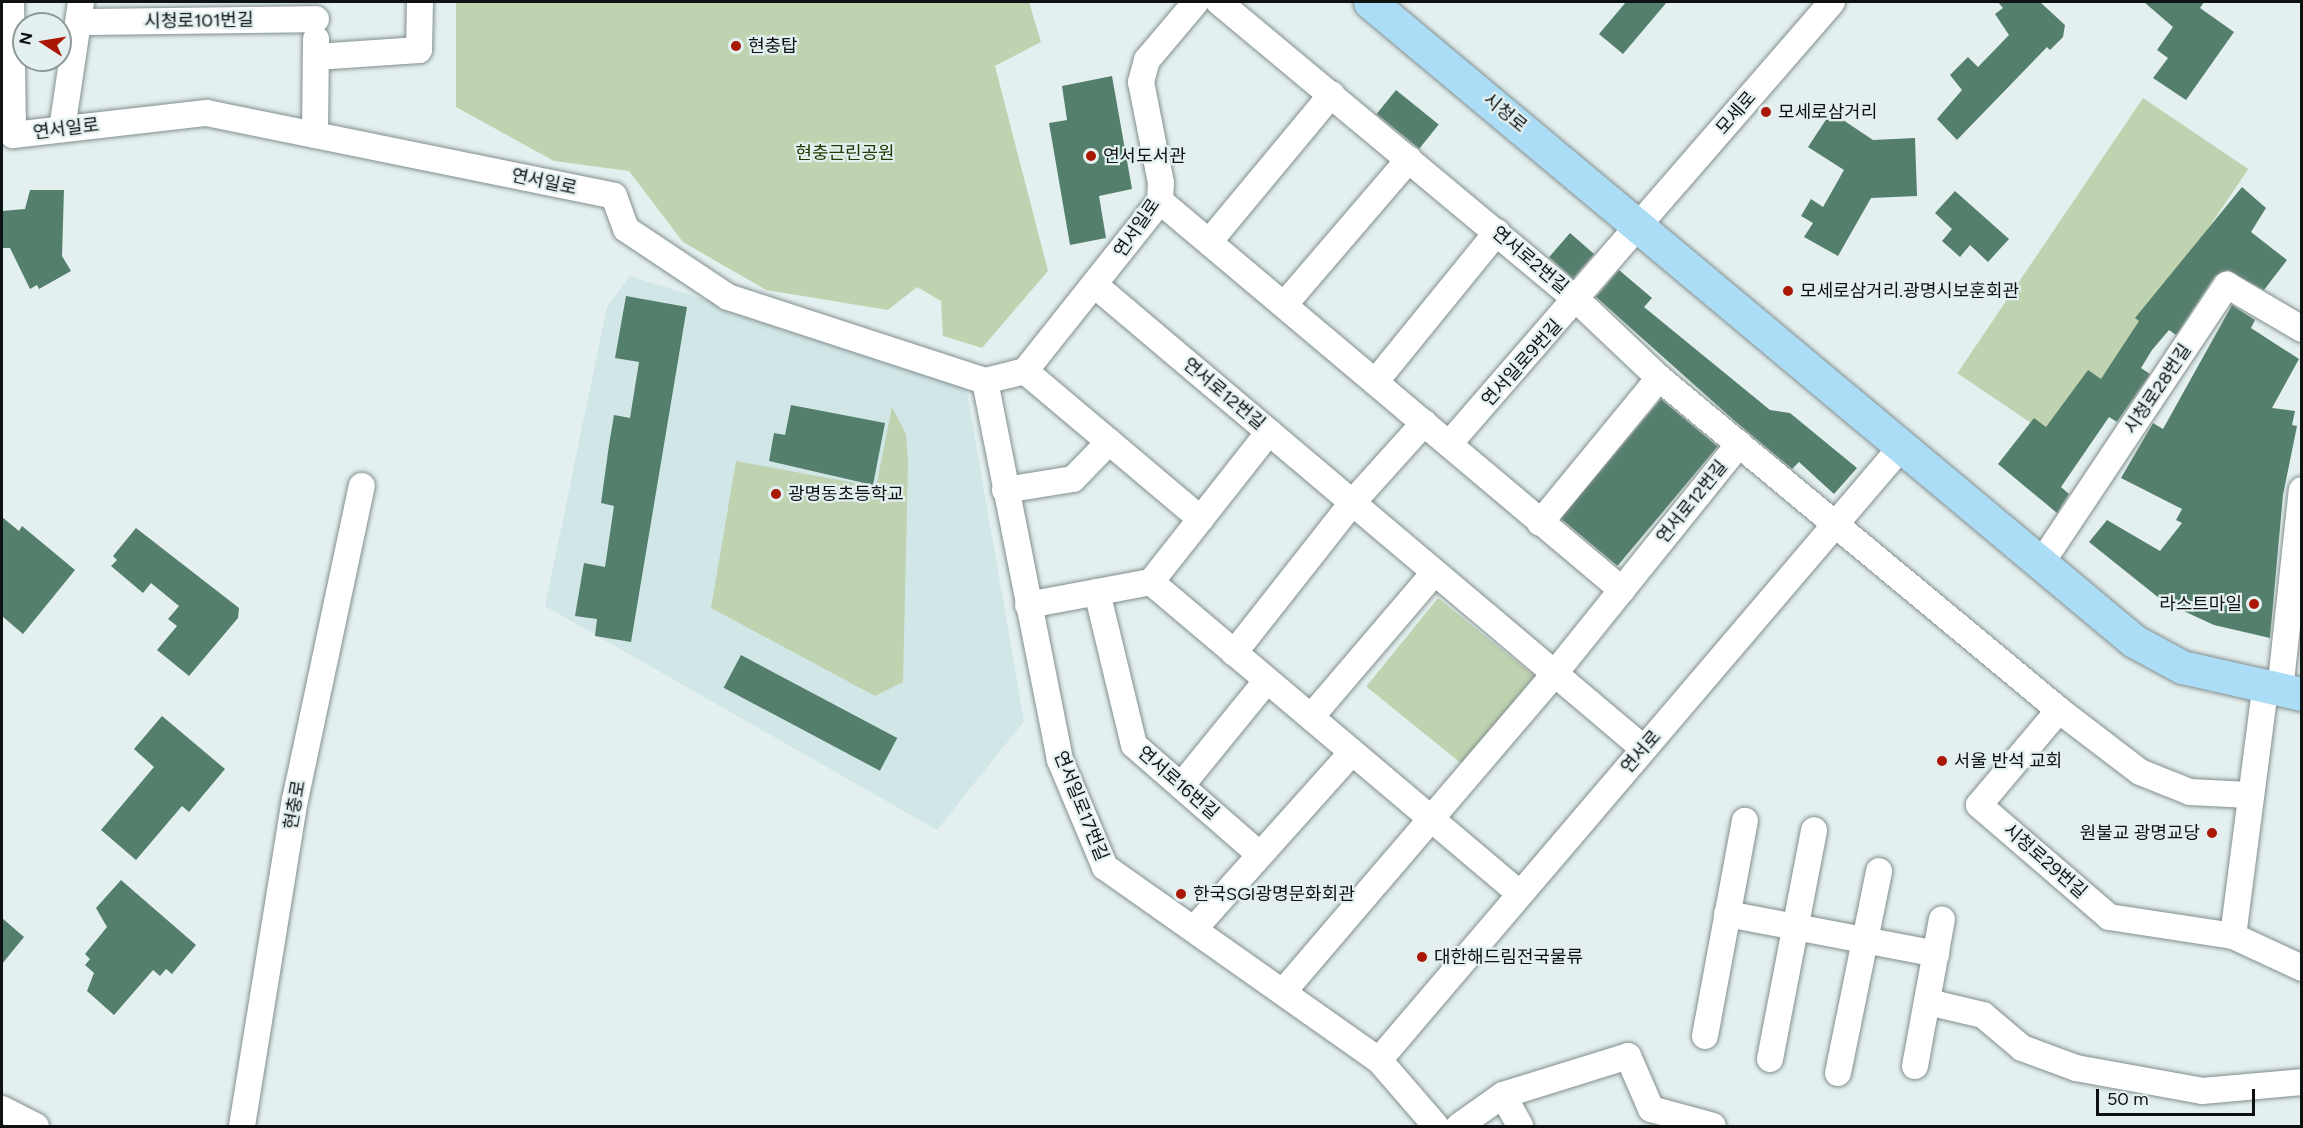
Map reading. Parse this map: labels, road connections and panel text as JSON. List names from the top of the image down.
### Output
{
  "streets": {
    "main road": ["시청로"],
    "street": [
      "시청로101번길",
      "모세로",
      "연서일로",
      "연서로2번길",
      "연서일로9번길",
      "시청로28번길",
      "연서로12번길",
      "연서로",
      "연서로16번길",
      "현충로",
      "연서일로17번길",
      "시청로29번길"
    ]
  },
  "crossings": [
    ["시청로101번길", "연서일로"],
    ["시청로", "모세로"],
    ["시청로", "연서일로9번길"],
    ["시청로", "시청로28번길"],
    ["시청로", "연서로"],
    ["모세로", "연서일로9번길"],
    ["연서일로", "연서로12번길"],
    ["연서일로", "연서일로17번길"],
    ["연서로2번길", "연서일로9번길"],
    ["연서로2번길", "연서로12번길"],
    ["연서로2번길", "연서로"],
    ["연서로12번길", "연서로"],
    ["연서로", "연서일로17번길"]
  ],
  "parks": ["현충근린공원"],
  "places": [
    "현충탑",
    "모세로삼거리",
    "연서도서관",
    "모세로삼거리.광명시보훈회관",
    "광명동초등학교",
    "라스트마일",
    "서울 반석 교회",
    "원불교 광명교당",
    "한국SGI광명문화회관",
    "대한해드림전국물류"
  ],
  "scale_bar": "50 m",
  "north": "left"
}
